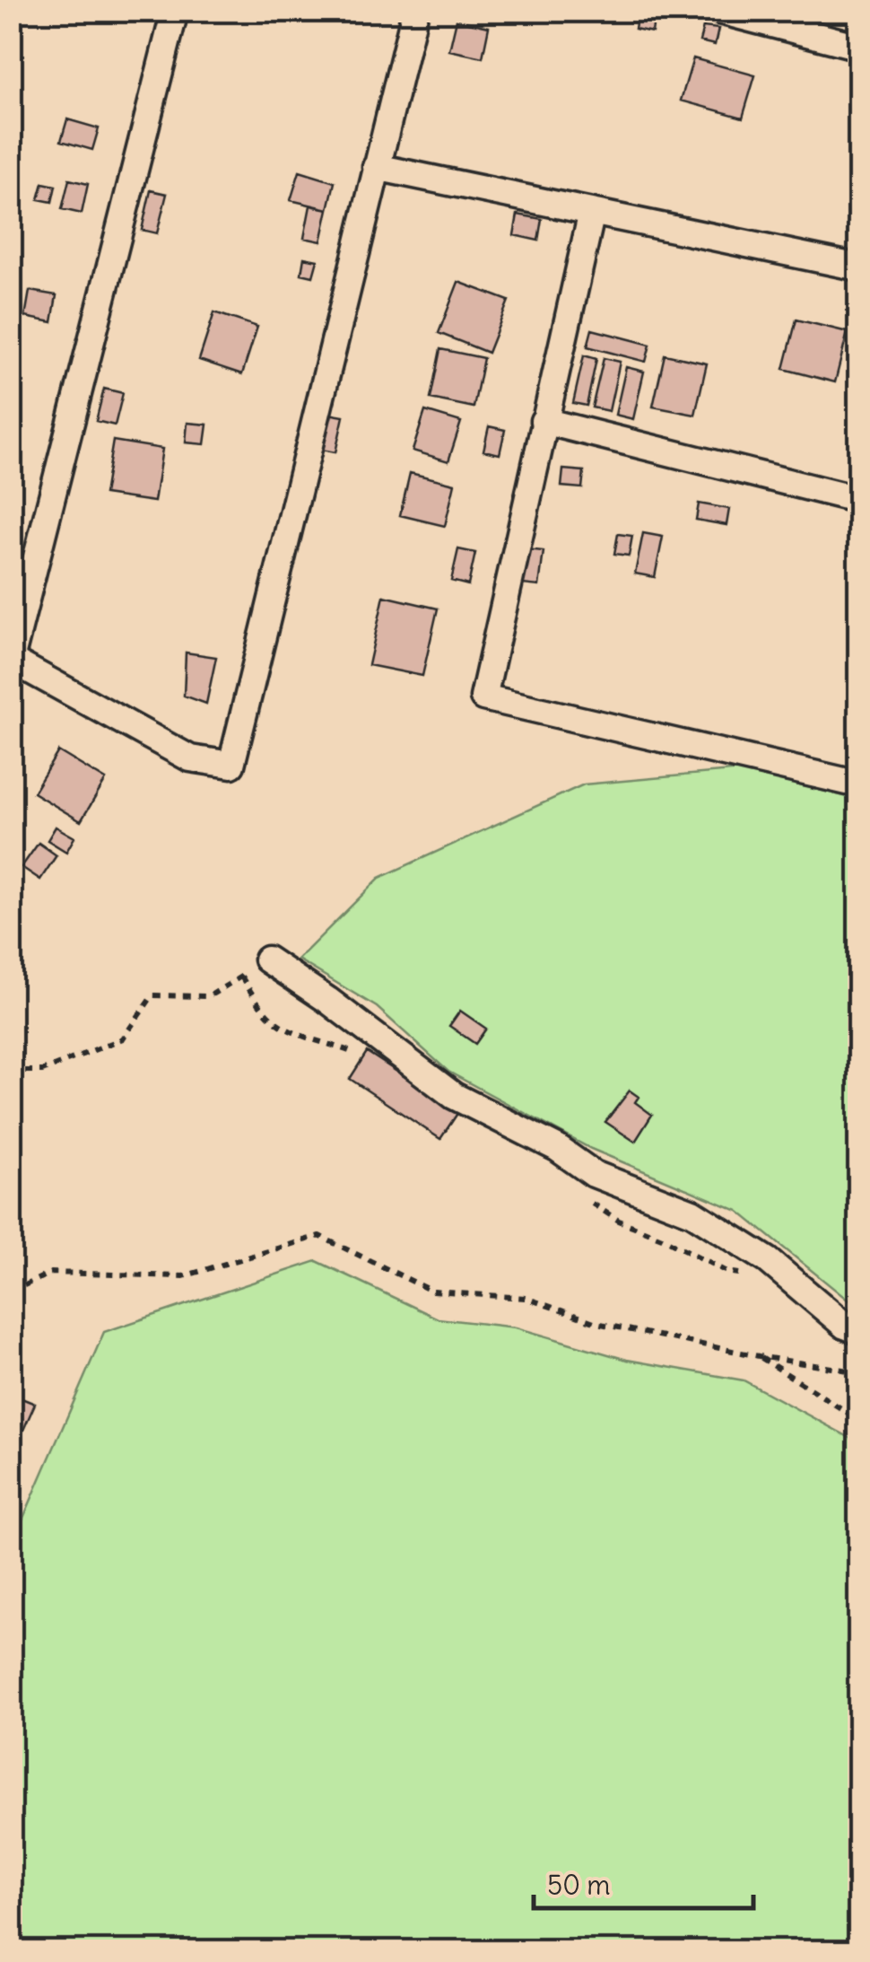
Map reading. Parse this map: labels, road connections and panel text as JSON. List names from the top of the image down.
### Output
{
  "scale_bar": "50 m"
}
